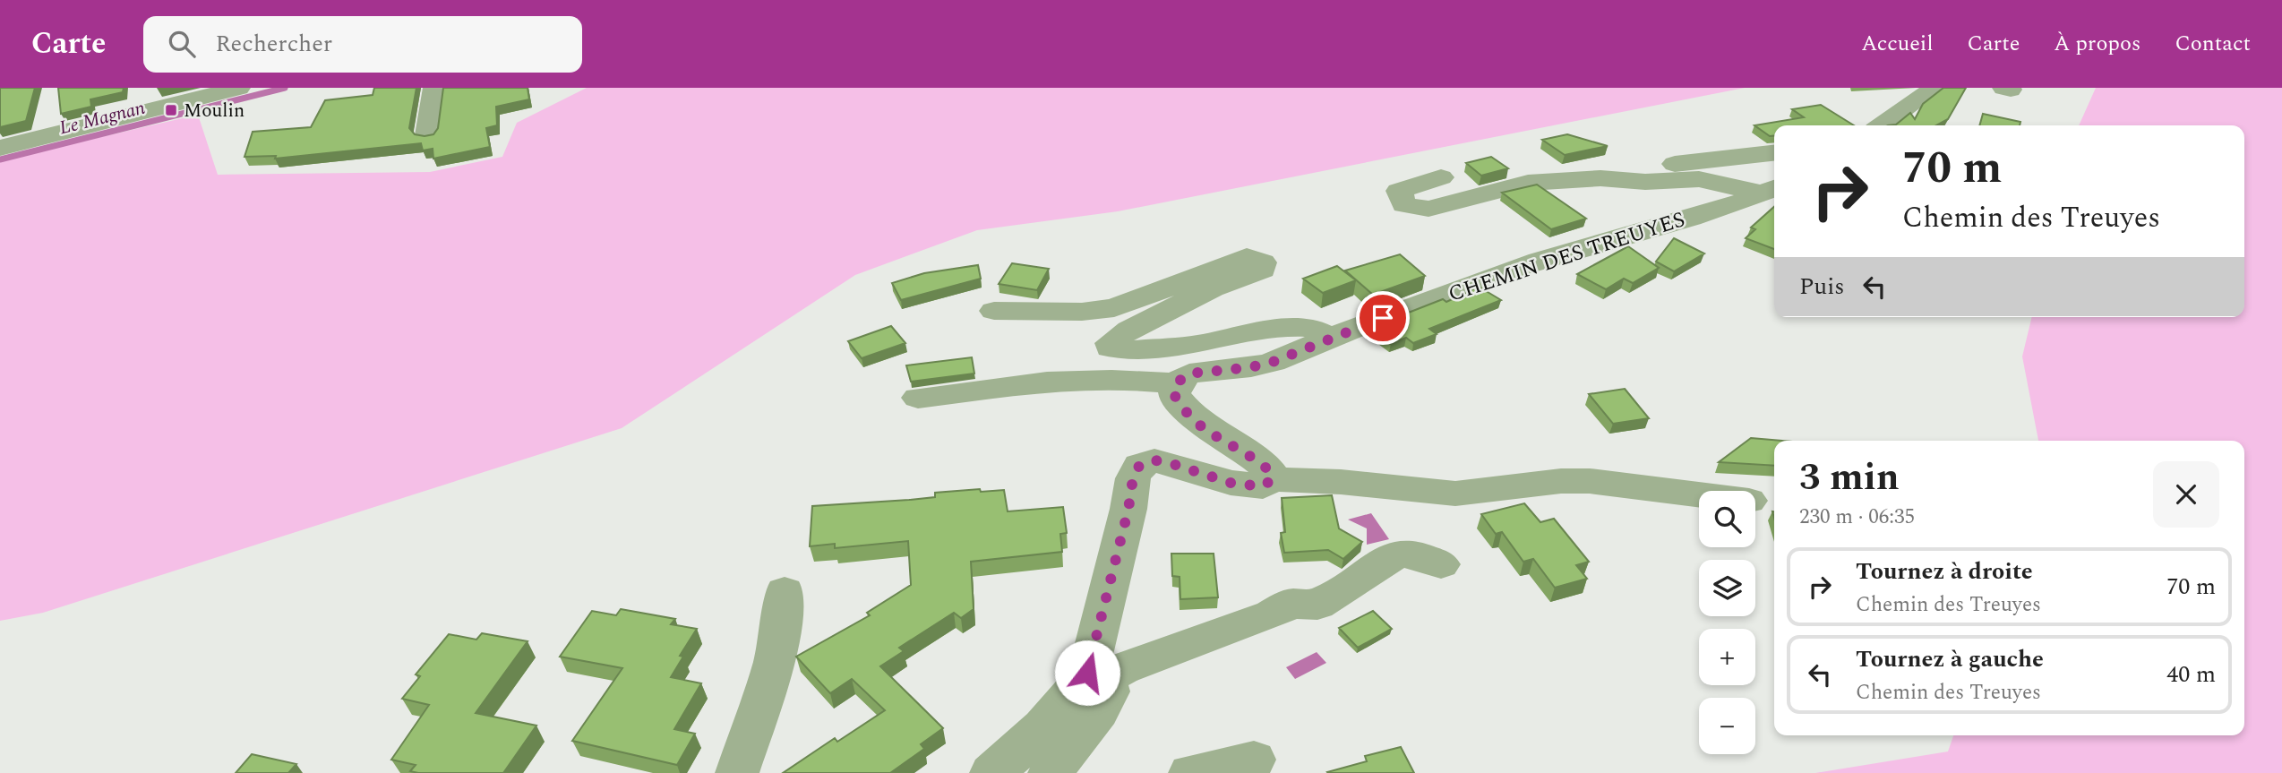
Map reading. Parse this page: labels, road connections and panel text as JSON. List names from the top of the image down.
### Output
{
  "streets": {
    "street": ["CHEMIN DES TREUYES"]
  },
  "water": ["Le Magnan"],
  "places": {
    "transit": ["Moulin"]
  },
  "page": {
    "header": "Carte",
    "search": "Rechercher",
    "nav": [
      "Accueil",
      "Carte",
      "À propos",
      "Contact"
    ],
    "turn": ["70 m", "Chemin des Treuyes"],
    "then": "Puis",
    "heading": ["3 min", "230 m · 06:35"],
    "map_buttons": ["+", "−"],
    "list": [
      {
        "name": "Tournez à droite",
        "note": "Chemin des Treuyes",
        "value": "70 m"
      },
      {
        "name": "Tournez à gauche",
        "note": "Chemin des Treuyes",
        "value": "40 m"
      }
    ]
  }
}
